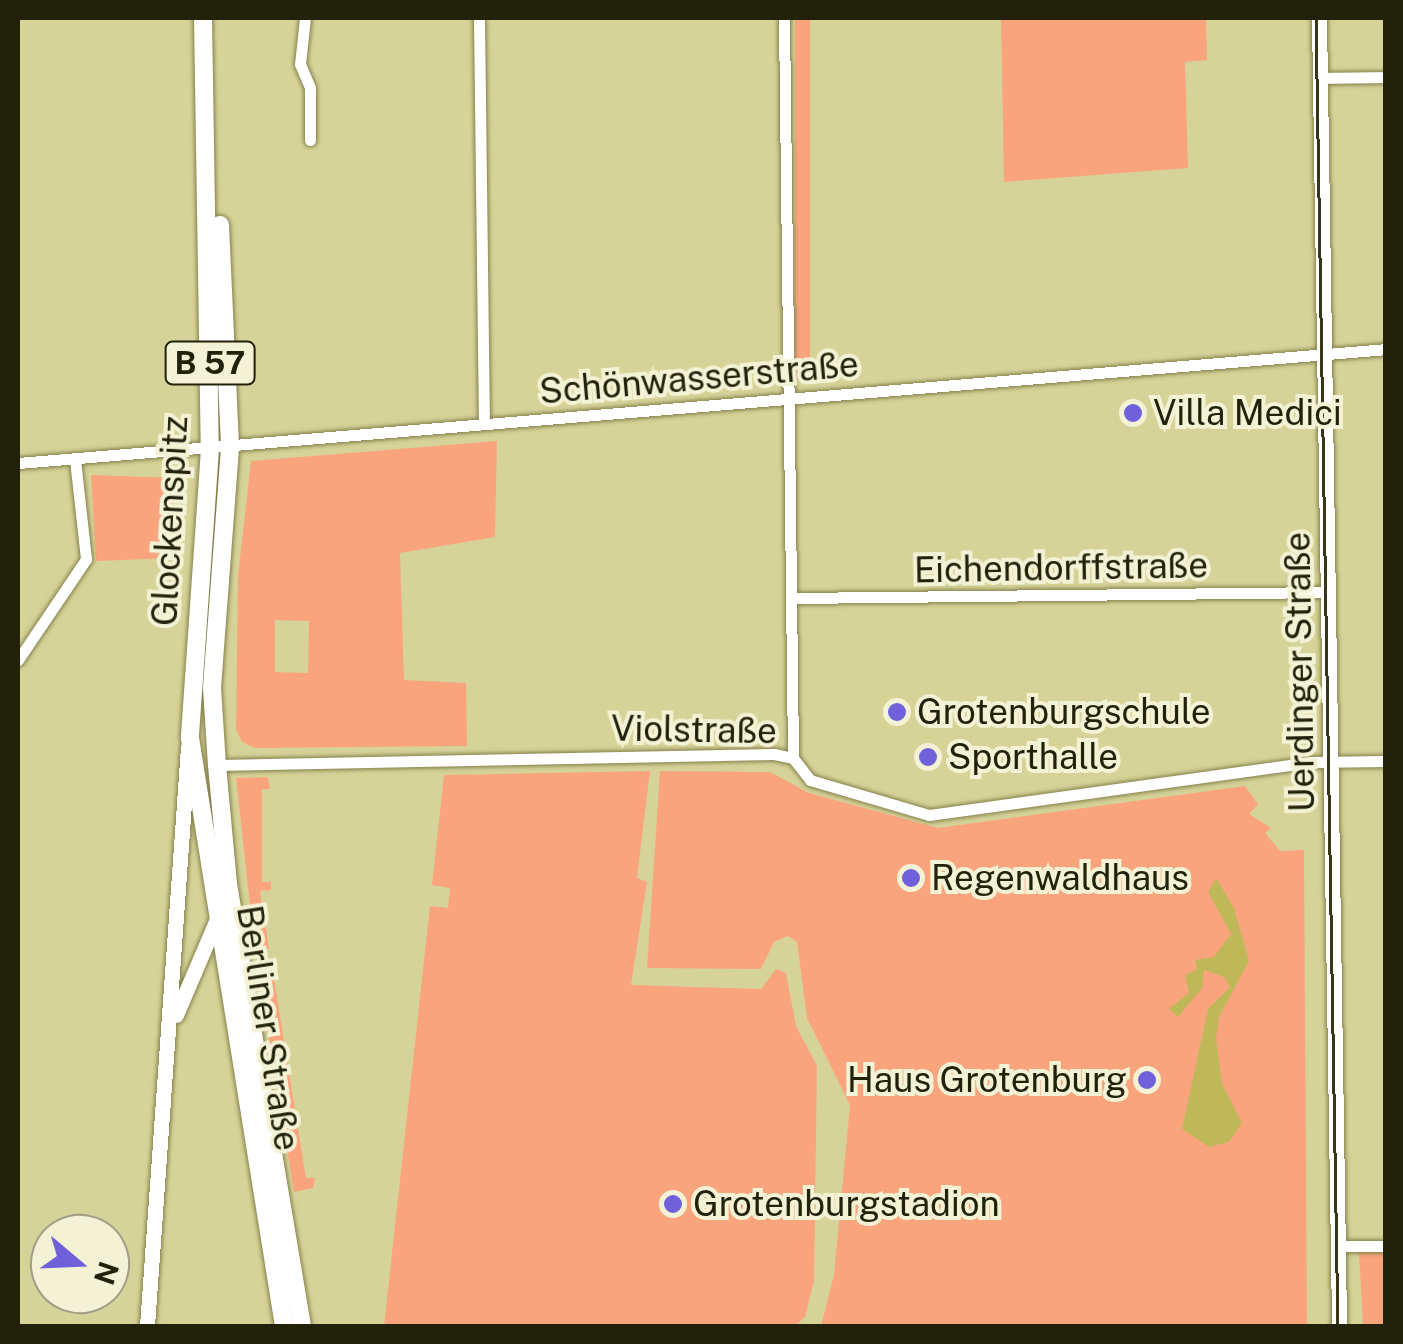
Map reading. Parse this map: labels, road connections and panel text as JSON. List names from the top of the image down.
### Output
{
  "streets": {
    "main road": [
      "B 57",
      "Glockenspitz",
      "Uerdinger Straße",
      "Berliner Straße"
    ],
    "street": ["Schönwasserstraße", "Eichendorffstraße", "Violstraße"]
  },
  "crossings": [
    ["Schönwasserstraße", "Glockenspitz"],
    ["Schönwasserstraße", "Uerdinger Straße"],
    ["Glockenspitz", "Violstraße"],
    ["Glockenspitz", "Berliner Straße"],
    ["Eichendorffstraße", "Uerdinger Straße"],
    ["Uerdinger Straße", "Violstraße"],
    ["Violstraße", "Berliner Straße"]
  ],
  "places": [
    "Villa Medici",
    "Grotenburgschule",
    "Sporthalle",
    "Regenwaldhaus",
    "Haus Grotenburg",
    "Grotenburgstadion"
  ],
  "north": "right"
}
